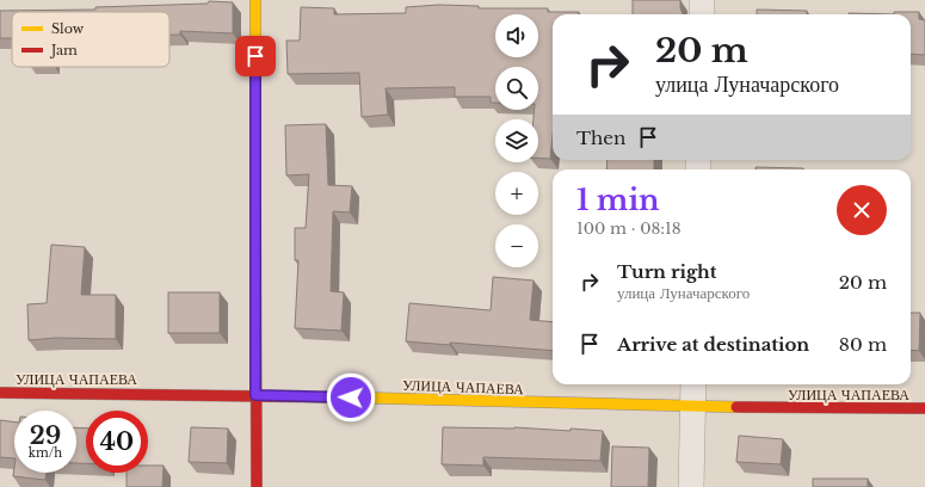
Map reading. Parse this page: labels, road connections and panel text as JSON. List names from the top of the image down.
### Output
{
  "streets": {
    "street": ["УЛИЦА ЧАПАЕВА"]
  },
  "legend": ["Slow", "Jam"],
  "page": {
    "map_buttons": ["+", "−"],
    "turn": ["20 m", "улица Луначарского"],
    "then": "Then",
    "heading": ["1 min", "100 m · 08:18"],
    "list": [
      {
        "name": "Turn right",
        "note": "улица Луначарского",
        "value": "20 m"
      },
      {
        "name": "Arrive at destination",
        "value": "80 m"
      }
    ],
    "speed": "29 km/h",
    "limit": "40"
  }
}
